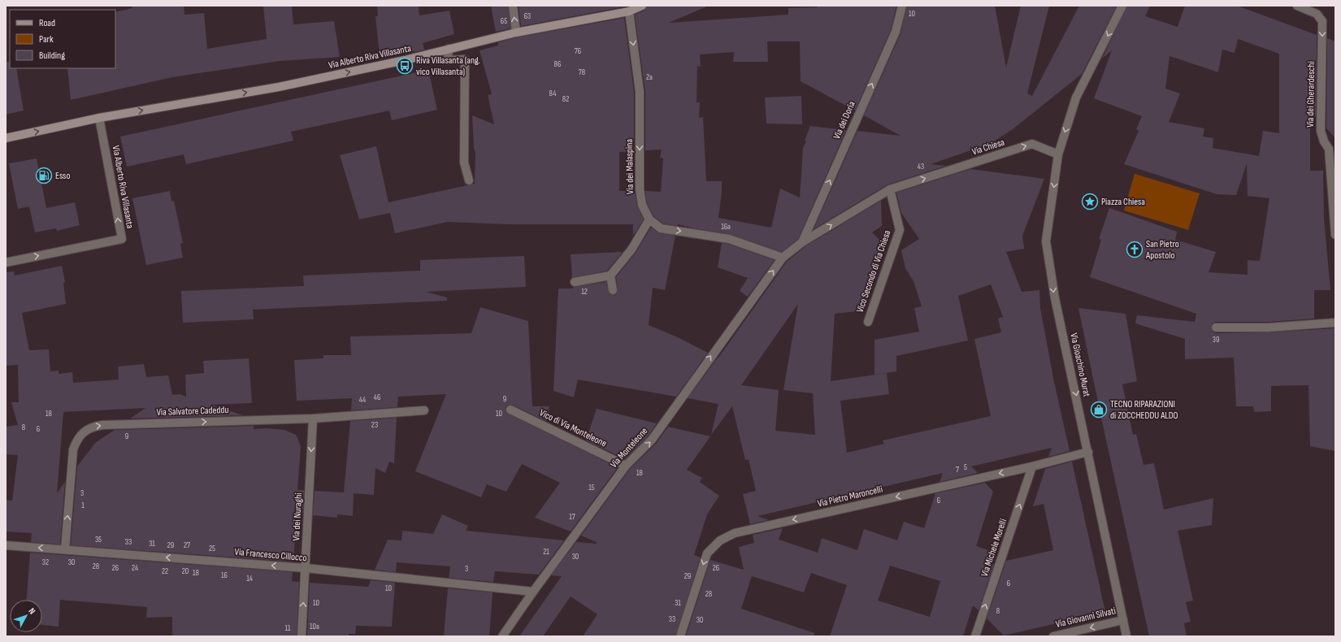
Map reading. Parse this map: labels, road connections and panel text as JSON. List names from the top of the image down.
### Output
{
  "streets": {
    "street": [
      "Via Alberto Riva Villasanta",
      "Via dei Gherardeschi",
      "Via dei Doria",
      "Via Chiesa",
      "Via dei Malaspina",
      "Vico Secondo di Via Chiesa",
      "Via Gioachino Murat",
      "Via Salvatore Cadeddu",
      "Vico di Via Monteleone",
      "Via Monteleone",
      "Via Pietro Maroncelli",
      "Via dei Nuraghi",
      "Via Michele Morelli",
      "Via Francesco Cillocco",
      "Via Giovanni Silvati"
    ]
  },
  "crossings": [
    ["Via Alberto Riva Villasanta", "Via dei Malaspina"],
    ["Via dei Doria", "Via Chiesa"],
    ["Via Chiesa", "Via dei Malaspina"],
    ["Via Chiesa", "Vico Secondo di Via Chiesa"],
    ["Via Chiesa", "Via Gioachino Murat"],
    ["Via Chiesa", "Via Monteleone"],
    ["Via dei Malaspina", "Via Monteleone"],
    ["Via Gioachino Murat", "Via Pietro Maroncelli"],
    ["Via Gioachino Murat", "Via Giovanni Silvati"],
    ["Via Salvatore Cadeddu", "Via dei Nuraghi"],
    ["Via Salvatore Cadeddu", "Via Francesco Cillocco"],
    ["Vico di Via Monteleone", "Via Monteleone"],
    ["Via Monteleone", "Via Francesco Cillocco"],
    ["Via Pietro Maroncelli", "Via Michele Morelli"],
    ["Via dei Nuraghi", "Via Francesco Cillocco"]
  ],
  "one_way": [
    "Via Alberto Riva Villasanta",
    "Via dei Gherardeschi",
    "Via dei Doria",
    "Via Chiesa",
    "Via dei Malaspina",
    "Via Gioachino Murat",
    "Via Monteleone",
    "Via Pietro Maroncelli",
    "Via Michele Morelli",
    "Via Francesco Cillocco",
    "Via Giovanni Silvati"
  ],
  "places": {
    "bus stop": ["Riva Villasanta (ang. vico Villasanta)"],
    "fuel station": ["Esso"],
    "place": ["Piazza Chiesa"],
    "church": ["San Pietro Apostolo"],
    "shop": ["TECNO RIPARAZIONI di ZOCCHEDDU ALDO"]
  },
  "house_numbers": [
    "10",
    "63",
    "65",
    "76",
    "86",
    "78",
    "2a",
    "84",
    "82",
    "43",
    "16a",
    "12",
    "39",
    "46",
    "9",
    "44",
    "18",
    "10",
    "23",
    "8",
    "6",
    "9",
    "5",
    "7",
    "18",
    "15",
    "3",
    "6",
    "1",
    "17",
    "35",
    "33",
    "31",
    "29",
    "27",
    "25",
    "21",
    "30",
    "32",
    "30",
    "28",
    "26",
    "24",
    "26",
    "3",
    "22",
    "20",
    "18",
    "16",
    "29",
    "14",
    "6",
    "10",
    "28",
    "10",
    "31",
    "8",
    "33",
    "30",
    "10a",
    "11"
  ],
  "legend": ["Road", "Park", "Building"],
  "north": "top right"
}
